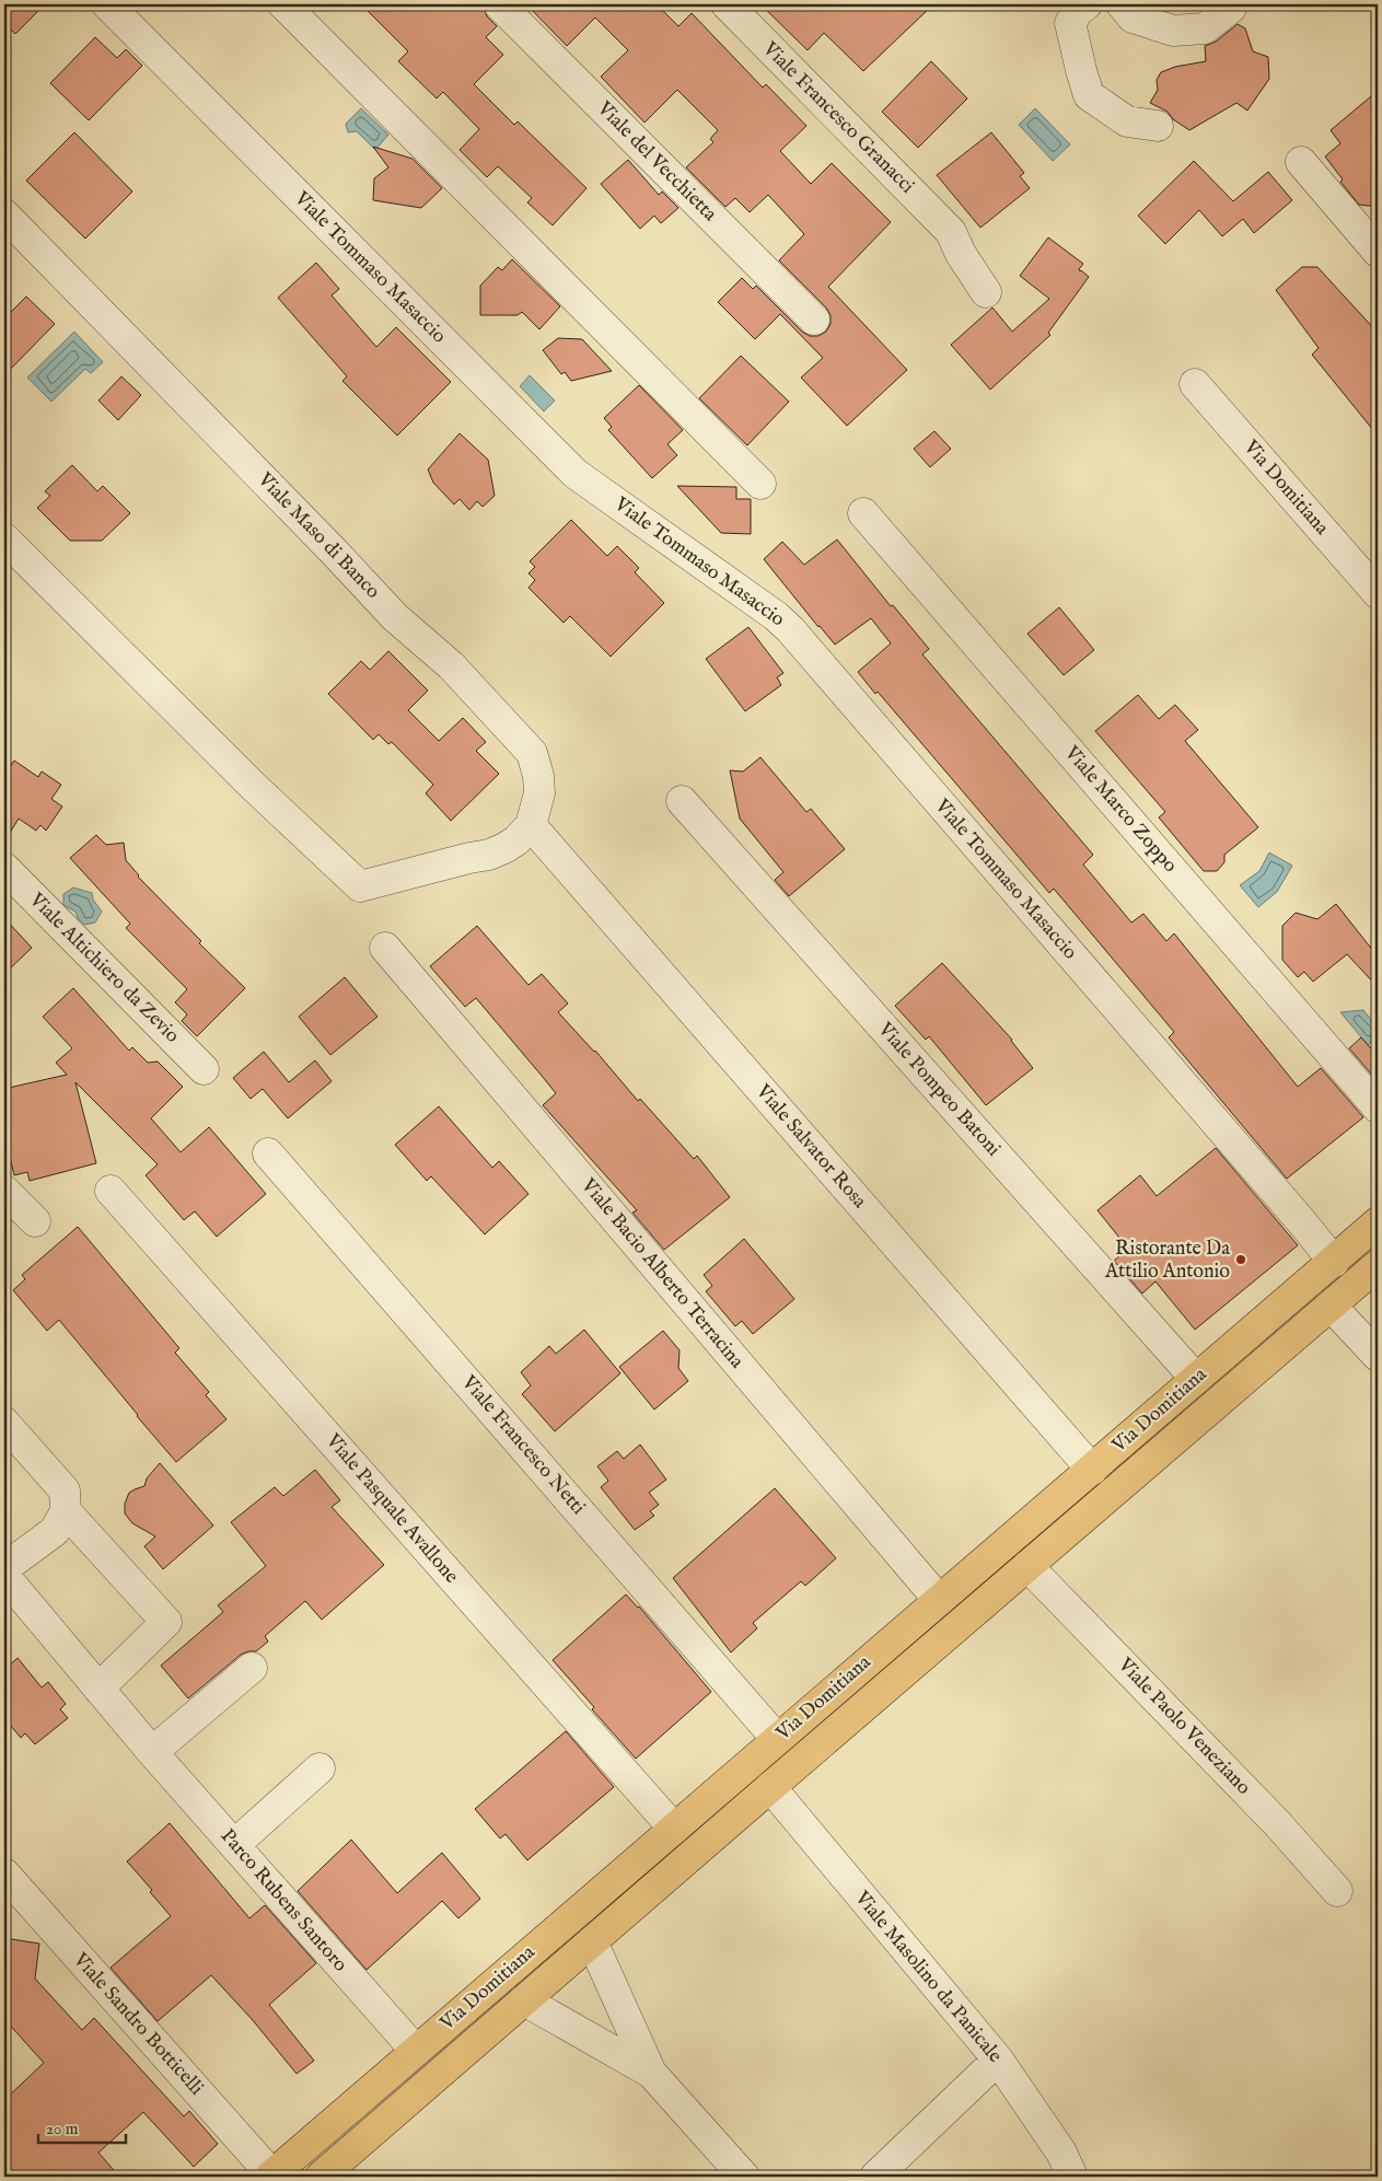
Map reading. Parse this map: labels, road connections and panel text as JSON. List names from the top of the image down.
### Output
{
  "streets": {
    "main road": ["Via Domitiana"],
    "street": [
      "Viale Francesco Granacci",
      "Viale del Vecchietta",
      "Viale Tommaso Masaccio",
      "Viale Maso di Banco",
      "Viale Marco Zoppo",
      "Viale Altichiero da Zevio",
      "Viale Pompeo Batoni",
      "Viale Salvator Rosa",
      "Viale Bacio Alberto Terracina",
      "Viale Francesco Netti",
      "Viale Pasquale Avallone",
      "Viale Paolo Veneziano",
      "Parco Rubens Santoro",
      "Viale Masolino da Panicale",
      "Viale Sandro Botticelli"
    ]
  },
  "crossings": [
    ["Viale Tommaso Masaccio", "Via Domitiana"],
    ["Via Domitiana", "Viale Pompeo Batoni"],
    ["Via Domitiana", "Viale Salvator Rosa"],
    ["Via Domitiana", "Viale Bacio Alberto Terracina"],
    ["Via Domitiana", "Viale Francesco Netti"],
    ["Via Domitiana", "Viale Pasquale Avallone"],
    ["Via Domitiana", "Viale Paolo Veneziano"],
    ["Via Domitiana", "Parco Rubens Santoro"],
    ["Via Domitiana", "Viale Masolino da Panicale"],
    ["Via Domitiana", "Viale Sandro Botticelli"],
    ["Viale Maso di Banco", "Viale Salvator Rosa"]
  ],
  "places": ["Ristorante Da Attilio Antonio"],
  "scale_bar": "20 m"
}
